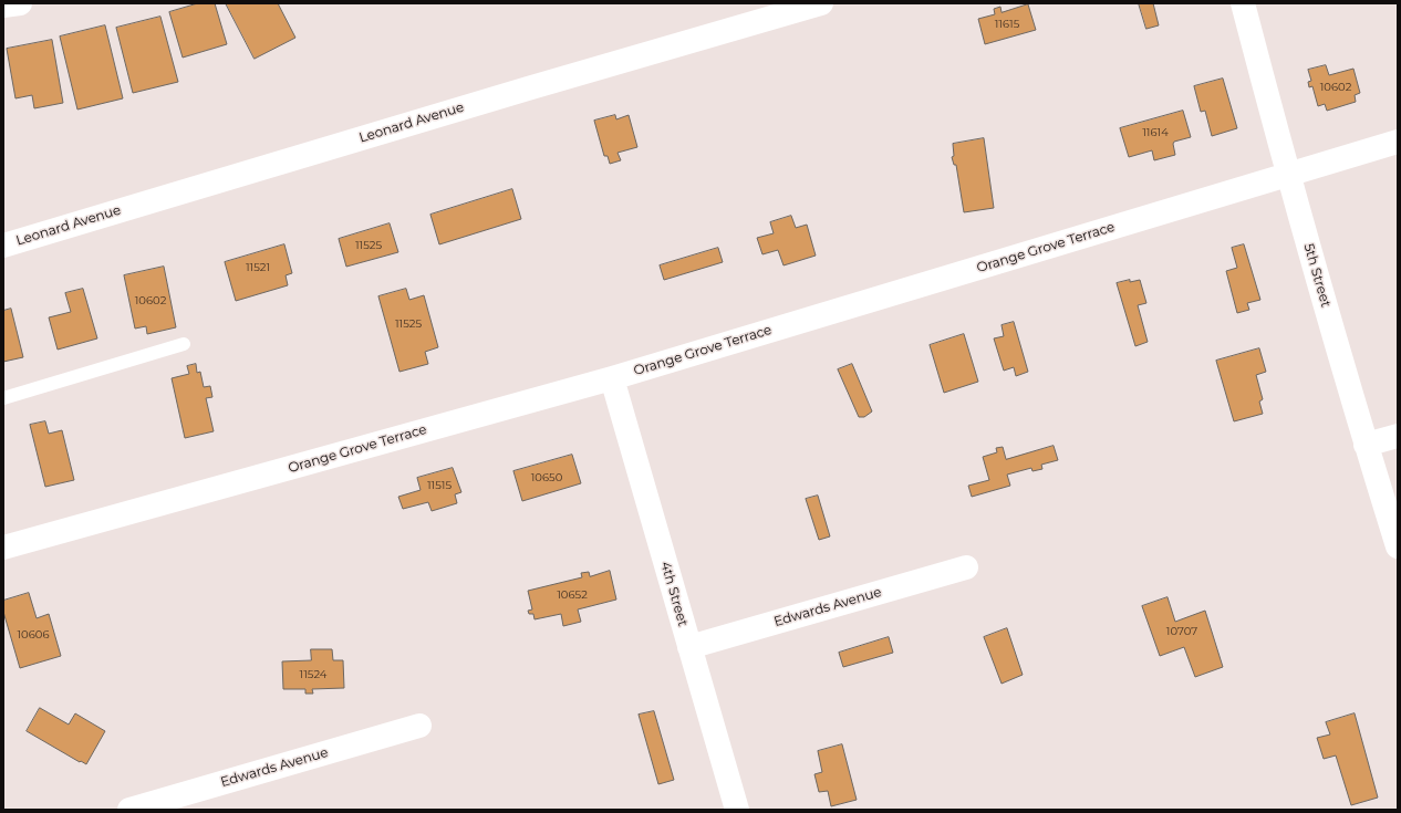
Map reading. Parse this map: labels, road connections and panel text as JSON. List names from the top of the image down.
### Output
{
  "streets": {
    "street": [
      "Leonard Avenue",
      "Orange Grove Terrace",
      "5th Street",
      "4th Street",
      "Edwards Avenue"
    ]
  },
  "crossings": [
    ["Orange Grove Terrace", "5th Street"],
    ["Orange Grove Terrace", "4th Street"],
    ["4th Street", "Edwards Avenue"]
  ],
  "house_numbers": [
    "11615",
    "10602",
    "11614",
    "11525",
    "11521",
    "10602",
    "11525",
    "10650",
    "11515",
    "10652",
    "10707",
    "10606",
    "11524"
  ]
}
